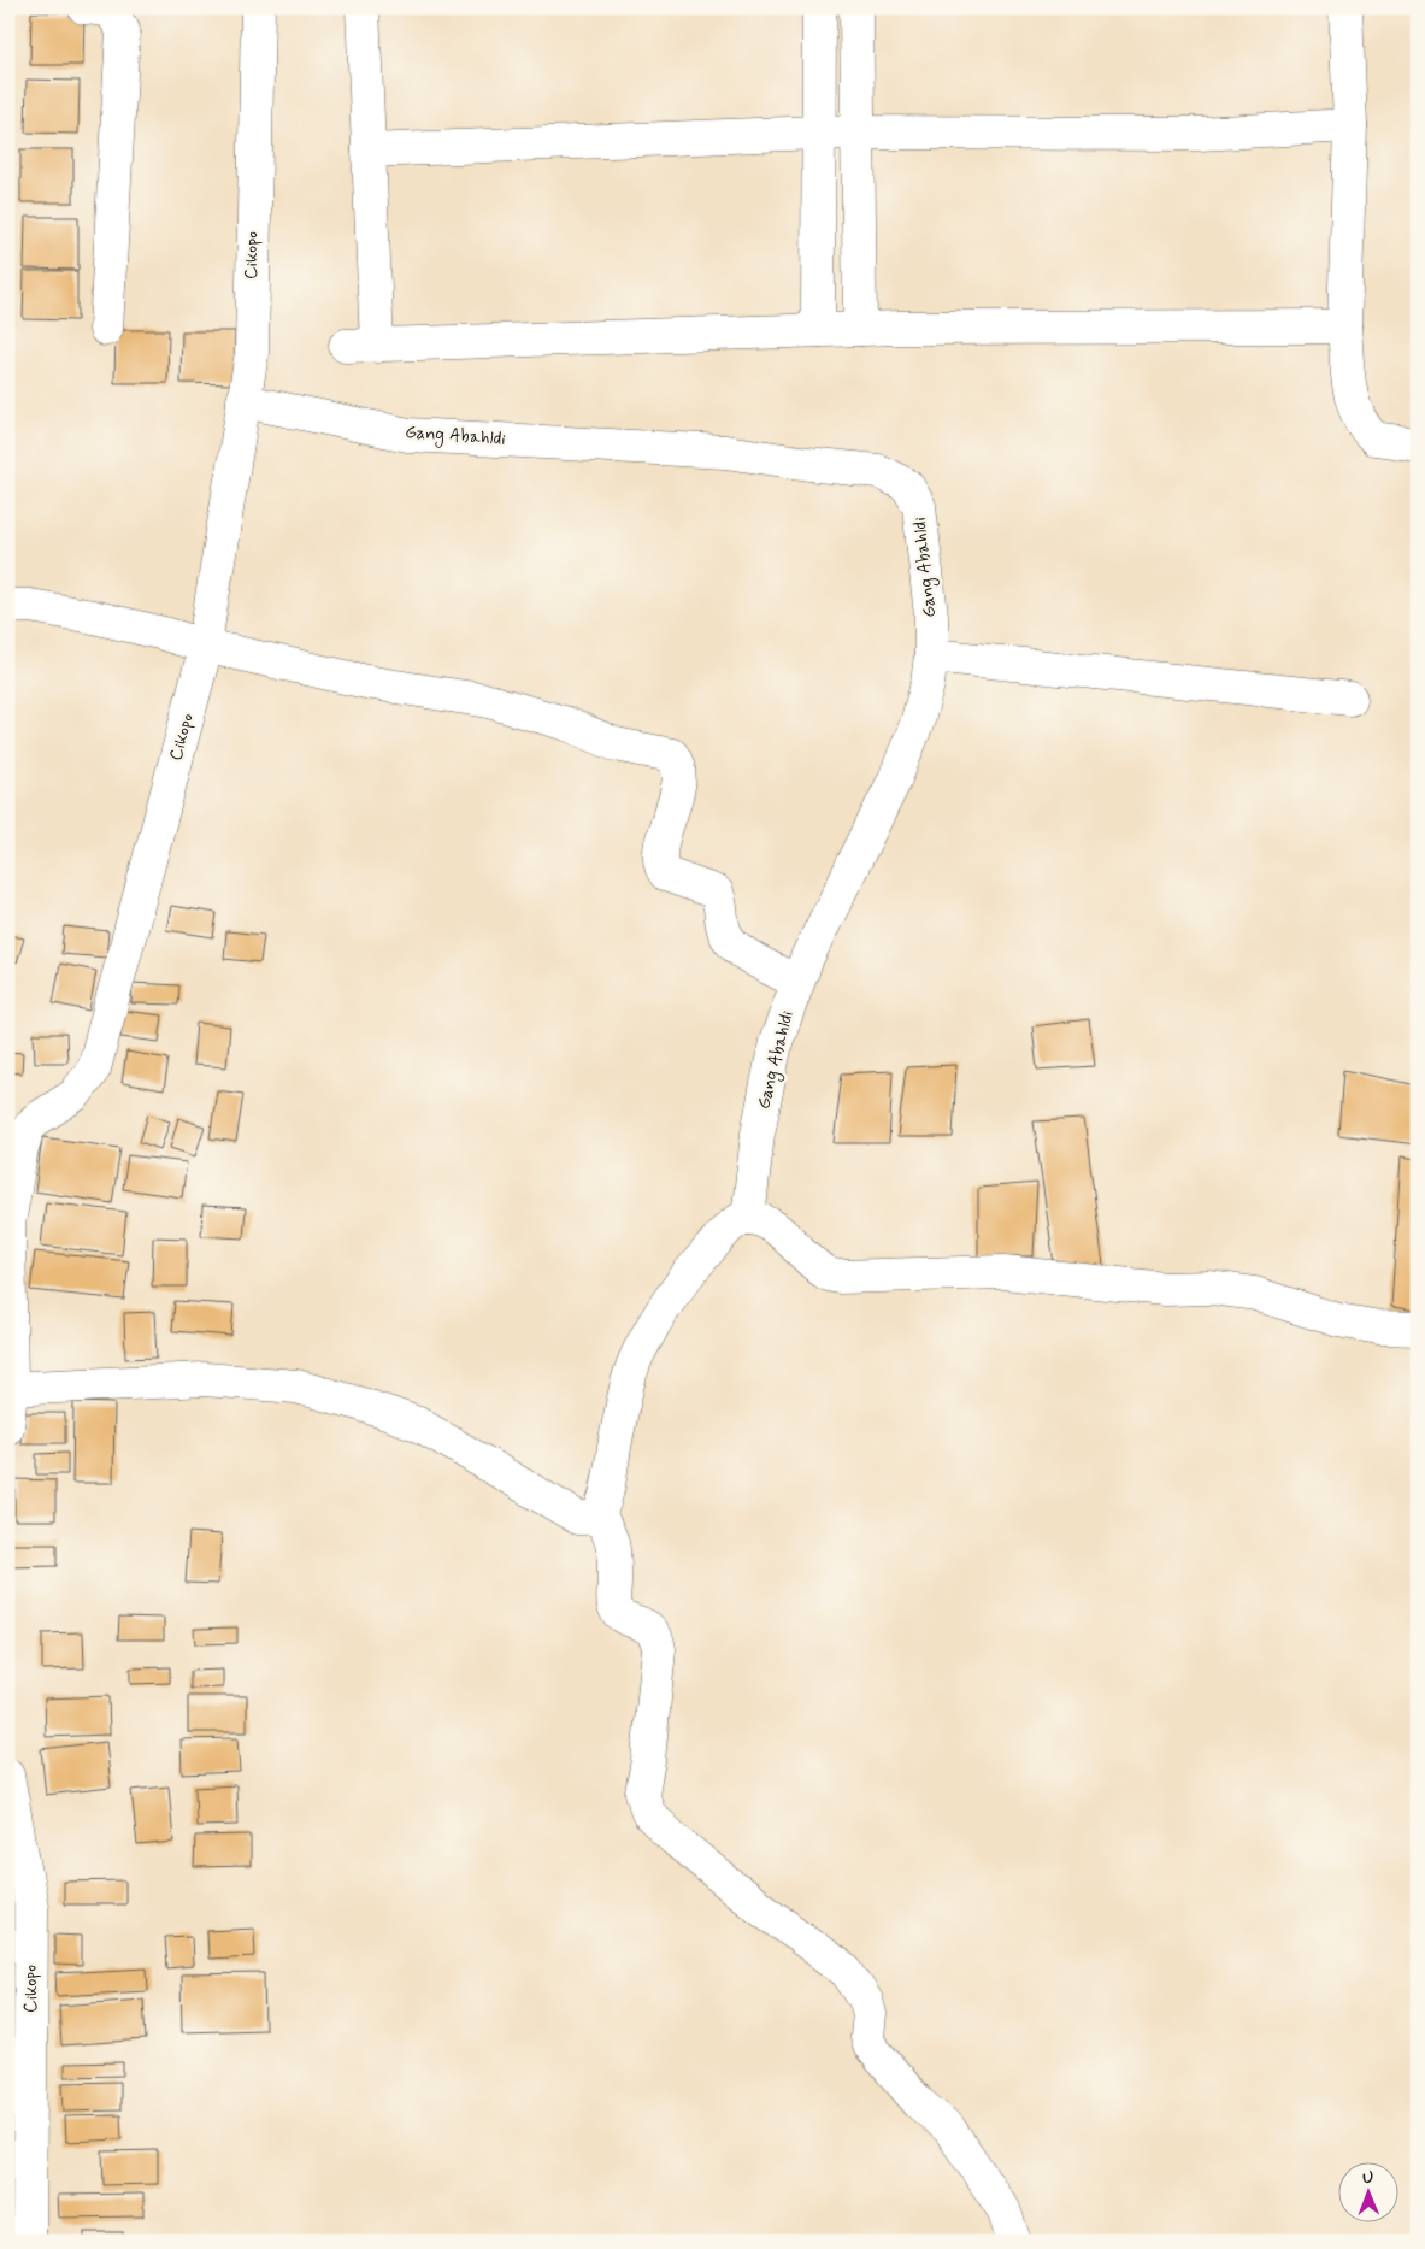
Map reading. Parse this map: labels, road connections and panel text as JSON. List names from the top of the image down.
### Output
{
  "streets": {
    "street": ["Cikopo", "Gang Abahldi"]
  },
  "crossings": [
    ["Cikopo", "Gang Abahldi"]
  ],
  "north": "top"
}
